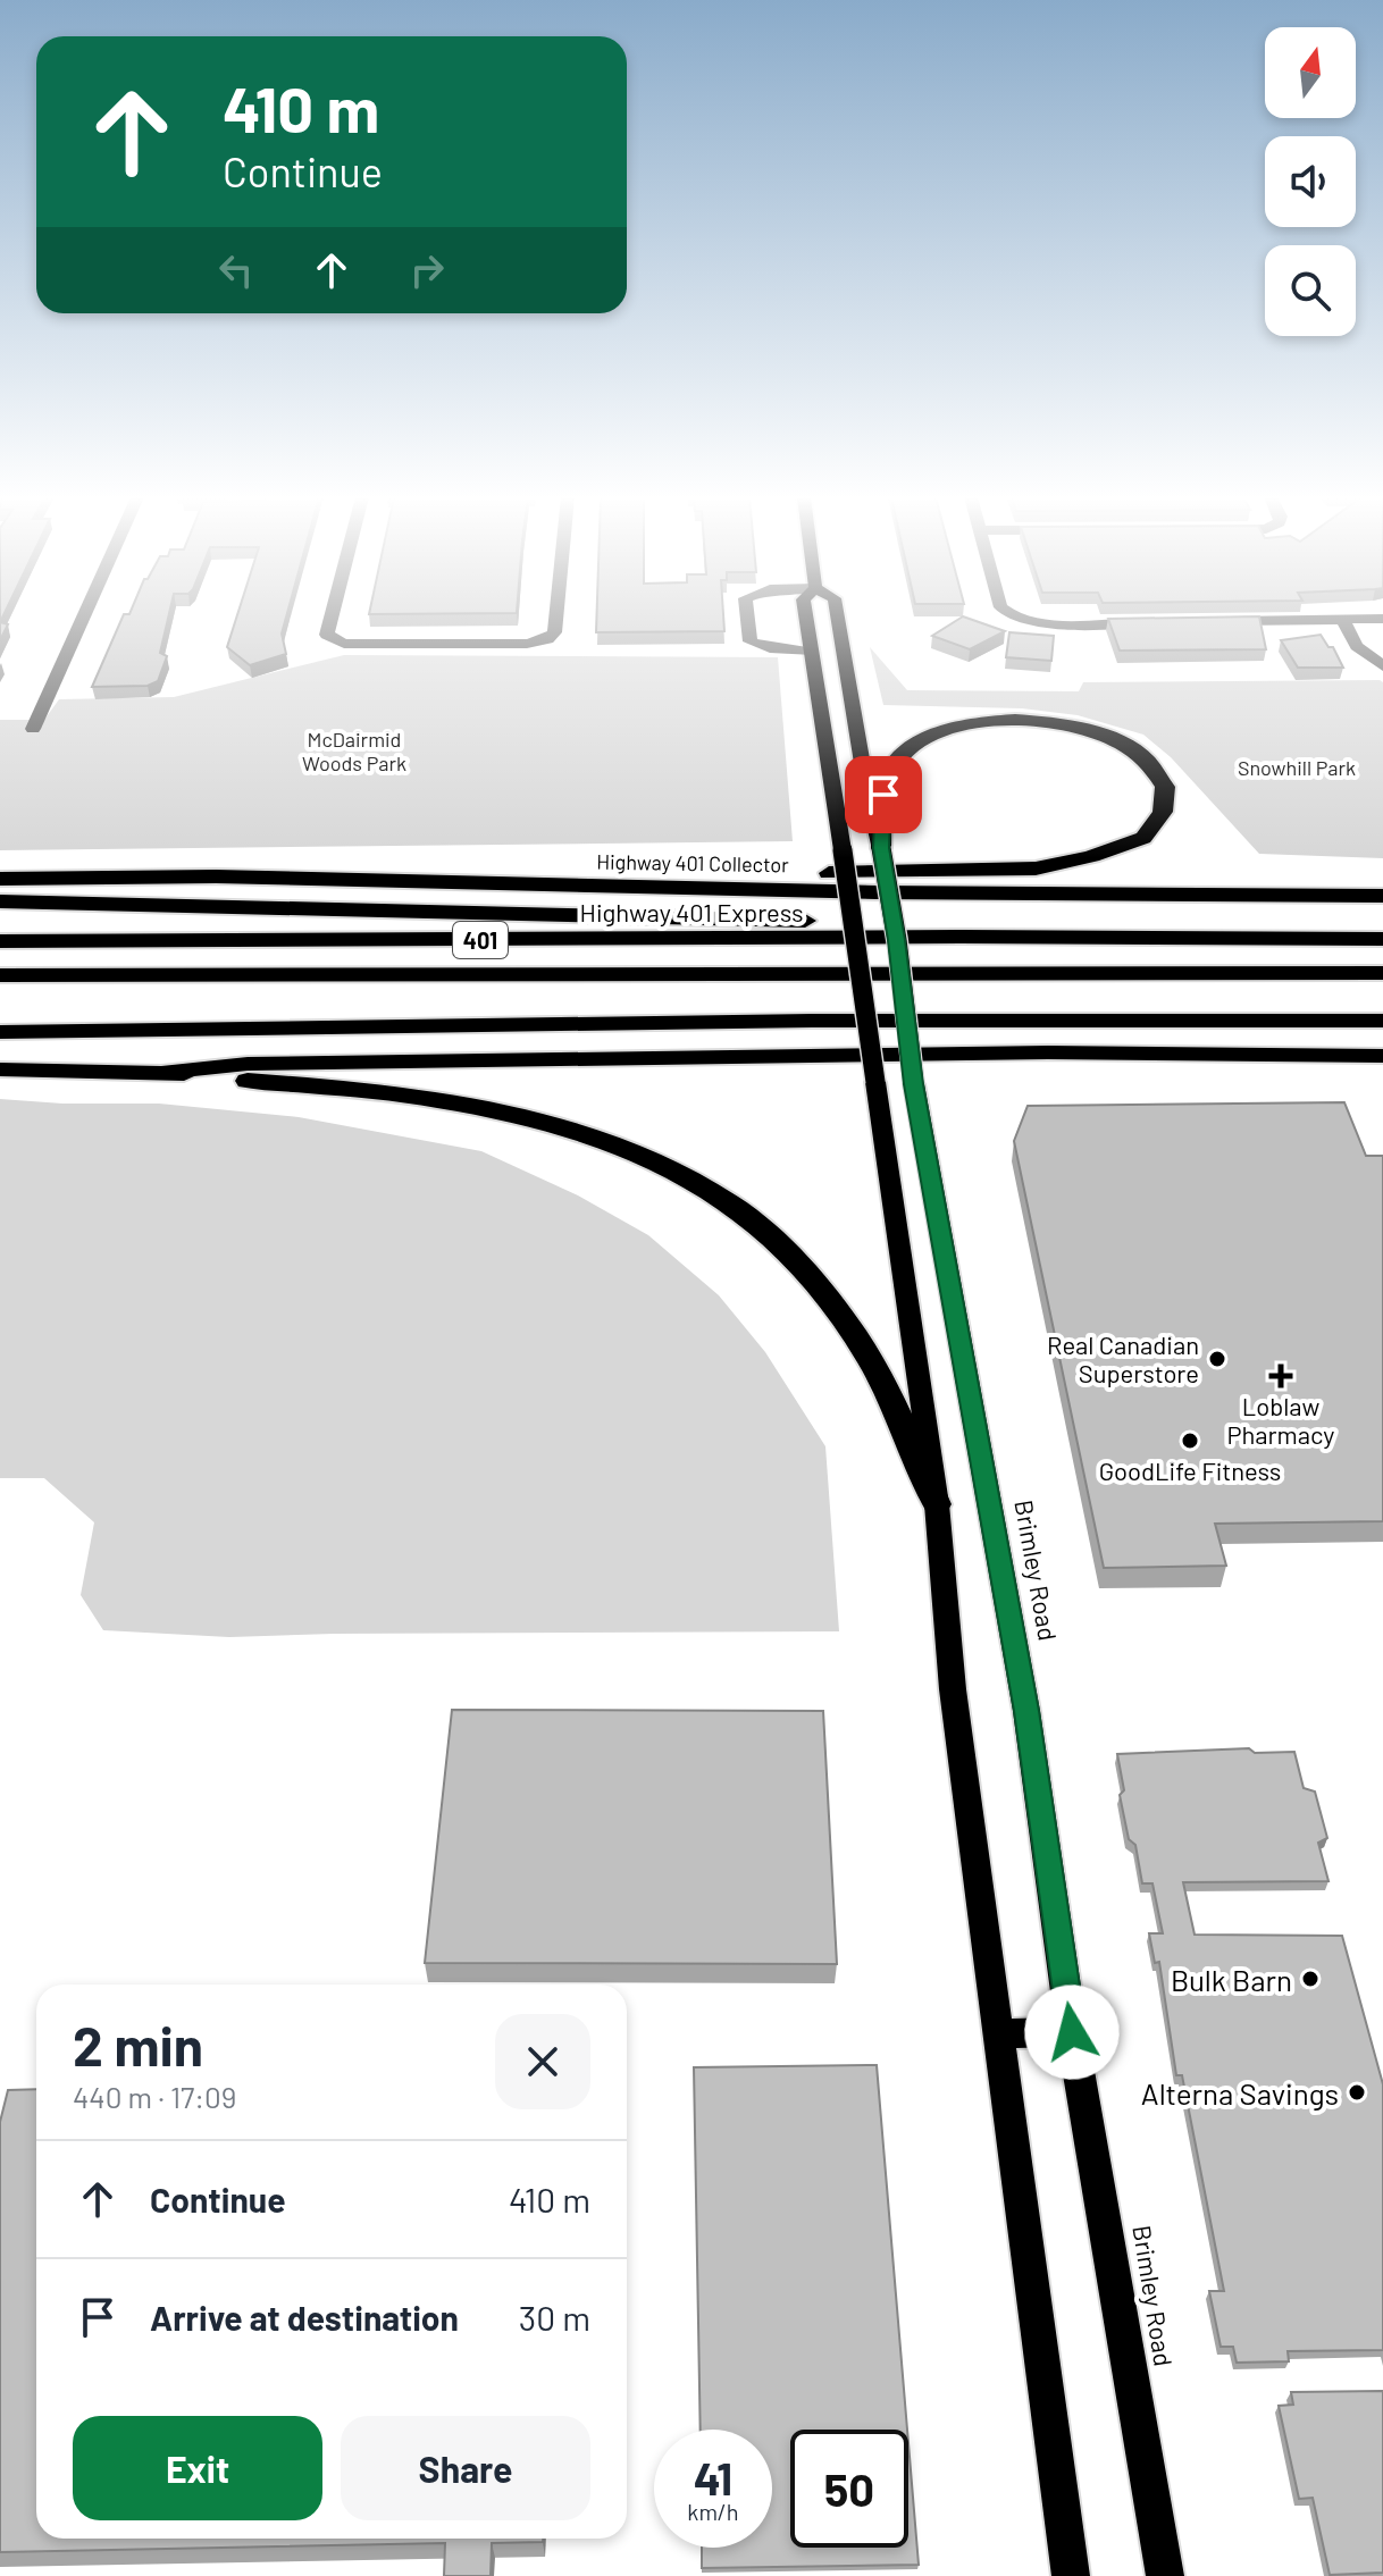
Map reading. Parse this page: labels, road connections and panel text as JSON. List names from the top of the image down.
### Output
{
  "streets": {
    "highway": ["Highway 401 Collector", "Highway 401 Express", "401"],
    "main road": ["Brimley Road"]
  },
  "parks": ["McDairmid Woods Park", "Snowhill Park"],
  "places": {
    "other": [
      "Real Canadian Superstore",
      "GoodLife Fitness",
      "Bulk Barn",
      "Alterna Savings"
    ],
    "health": ["Loblaw Pharmacy"]
  },
  "north": "top",
  "page": {
    "turn": ["410 m", "Continue"],
    "heading": ["2 min", "440 m · 17:09"],
    "list": [
      {
        "name": "Continue",
        "value": "410 m"
      },
      {
        "name": "Arrive at destination",
        "value": "30 m"
      }
    ],
    "buttons": ["Exit", "Share"],
    "speed": "41 km/h",
    "limit": "50"
  }
}
